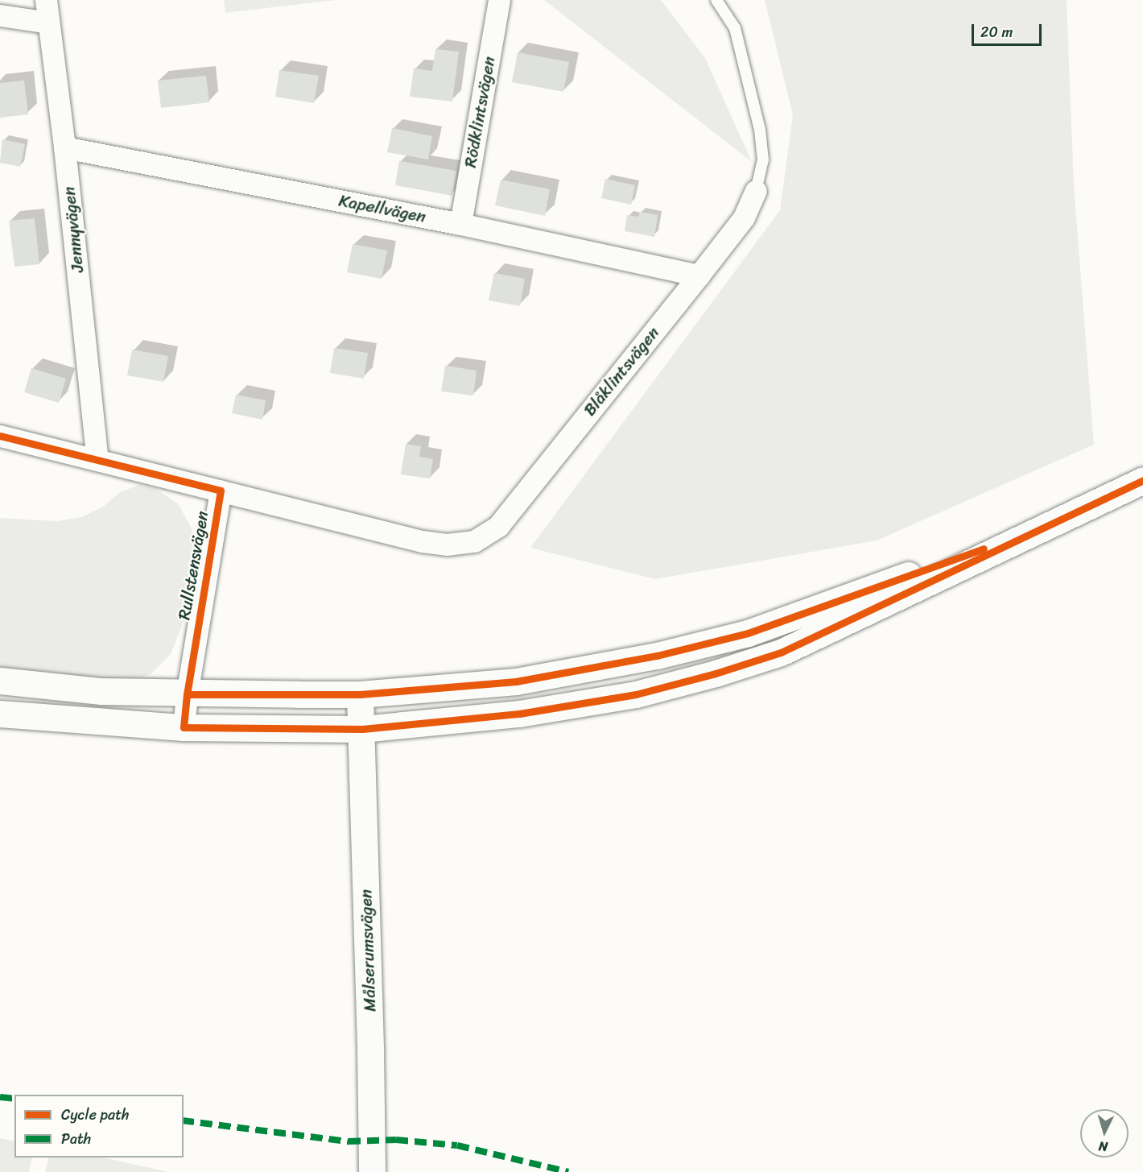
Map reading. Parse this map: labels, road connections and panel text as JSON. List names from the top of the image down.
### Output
{
  "streets": {
    "main road": ["Målserumsvägen"],
    "street": [
      "Rödklintsvägen",
      "Kapellvägen",
      "Jennyvägen",
      "Blåklintsvägen",
      "Rullstensvägen"
    ]
  },
  "crossings": [
    ["Rödklintsvägen", "Kapellvägen"],
    ["Kapellvägen", "Jennyvägen"],
    ["Kapellvägen", "Blåklintsvägen"],
    ["Jennyvägen", "Rullstensvägen"],
    ["Blåklintsvägen", "Rullstensvägen"]
  ],
  "legend": ["Cycle path", "Path"],
  "scale_bar": "20 m",
  "north": "bottom"
}
